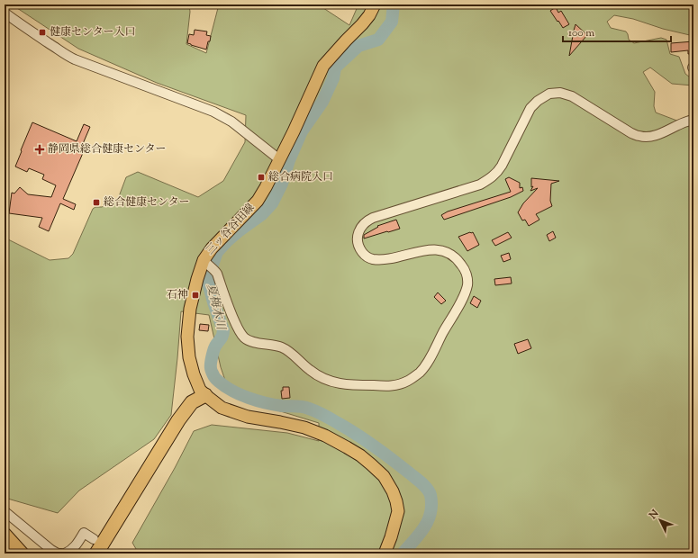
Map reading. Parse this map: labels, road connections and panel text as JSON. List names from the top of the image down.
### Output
{
  "streets": {
    "main road": ["三ッ谷谷田線"]
  },
  "water": ["夏梅木川"],
  "places": {
    "transit": [
      "健康センター入口",
      "総合病院入口",
      "総合健康センター",
      "石神"
    ],
    "health": ["静岡県総合健康センター"]
  },
  "scale_bar": "100 m",
  "north": "top left"
}
